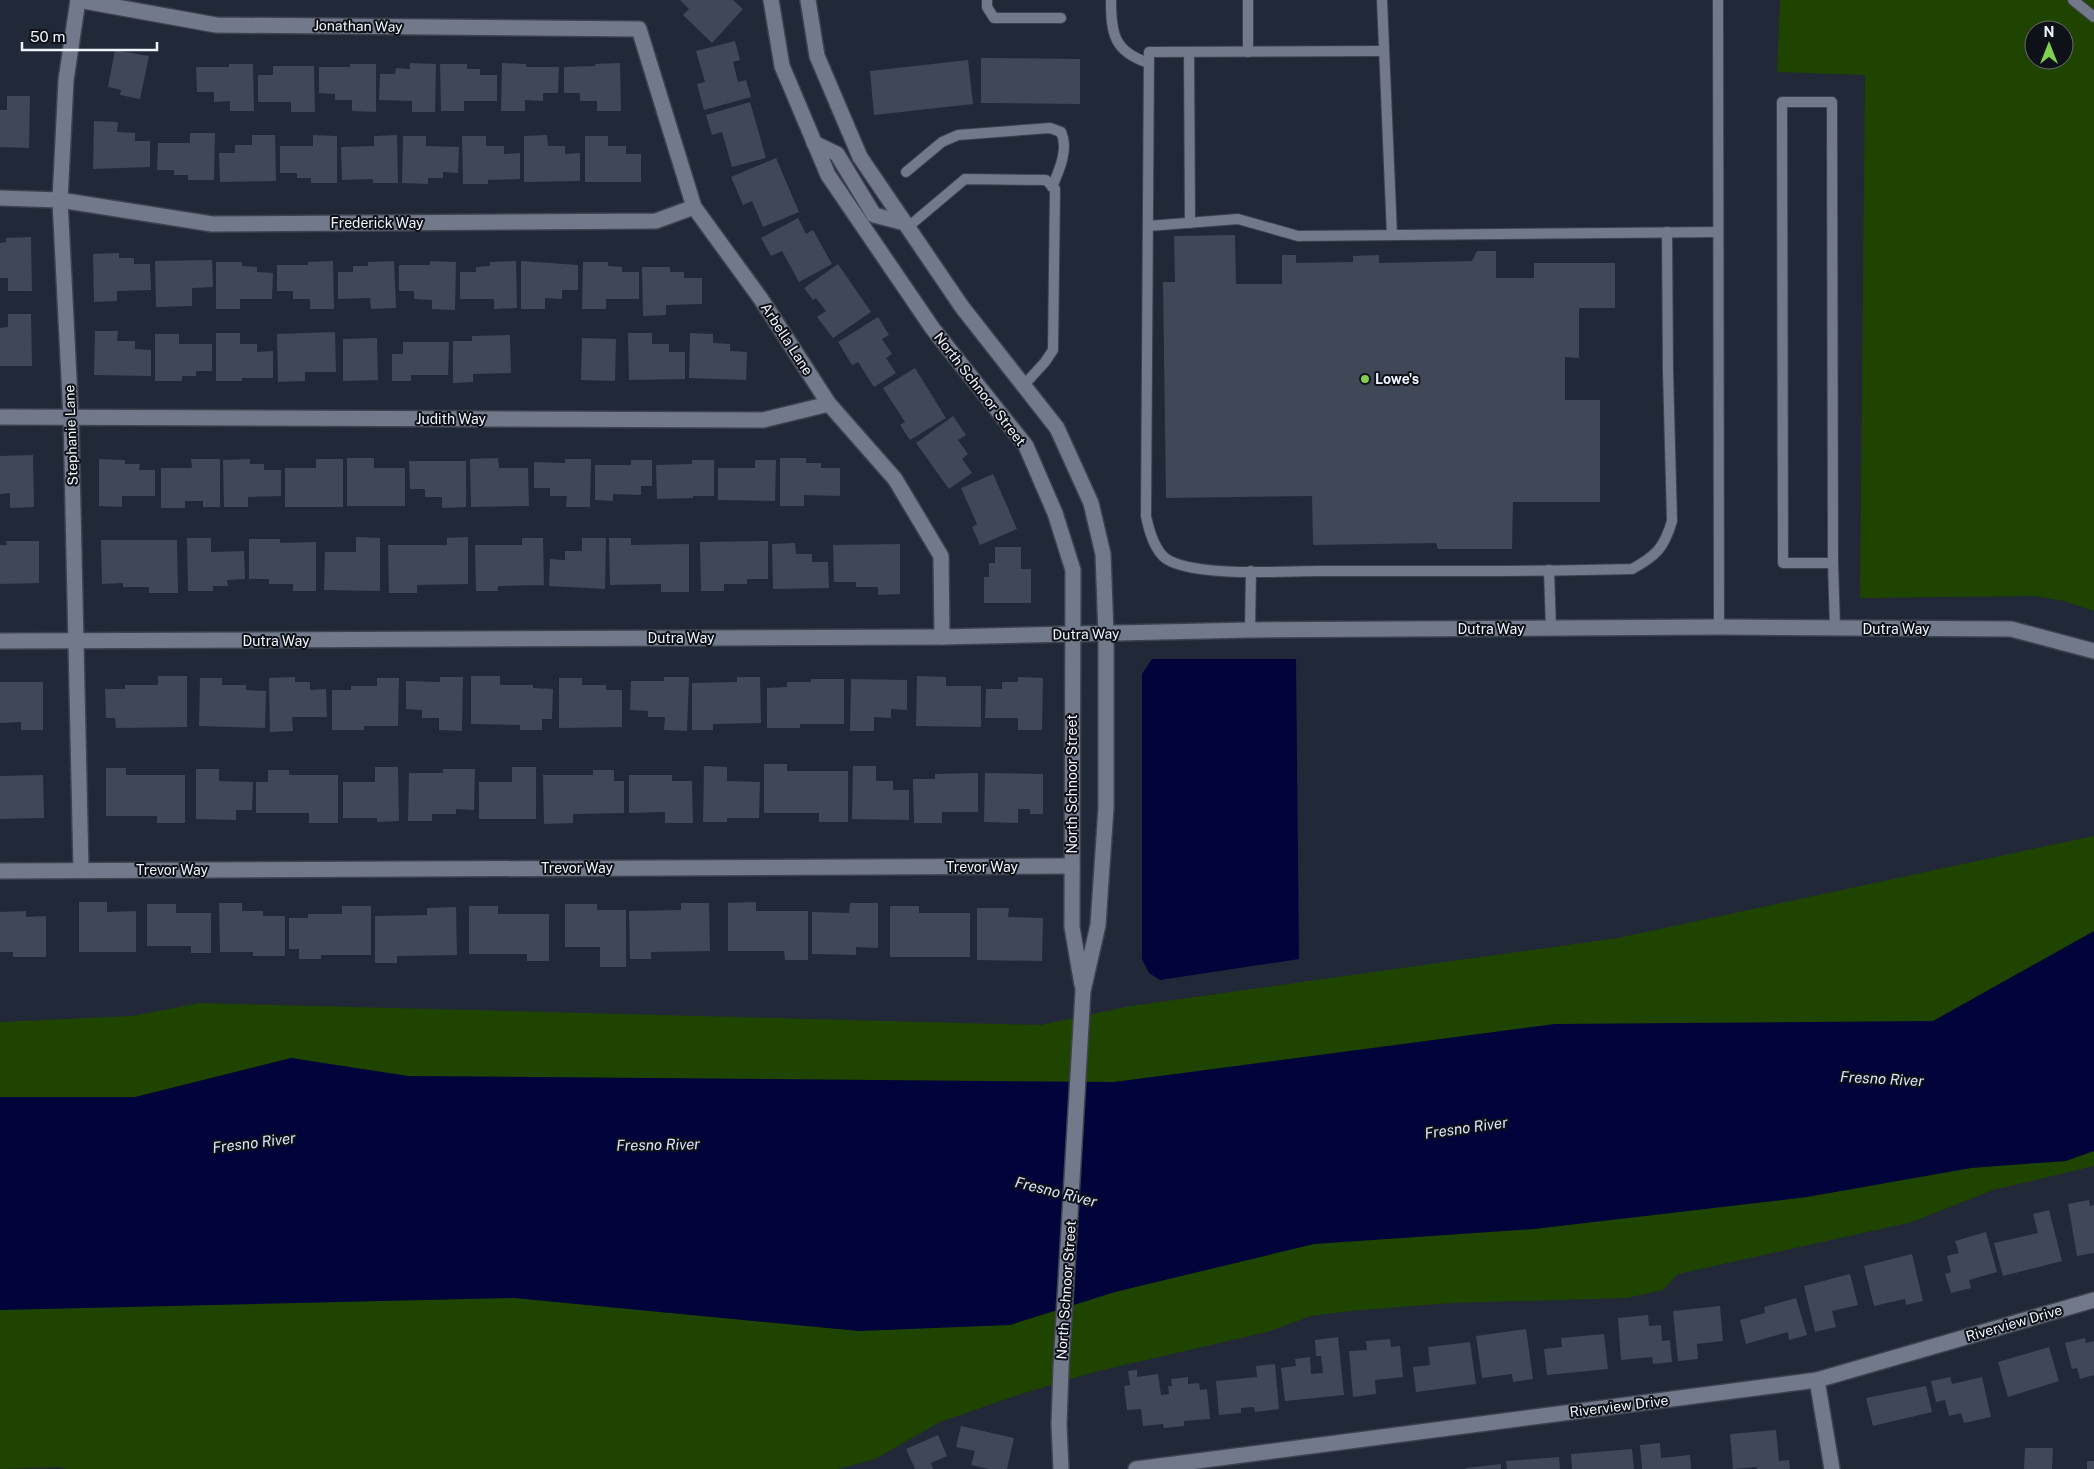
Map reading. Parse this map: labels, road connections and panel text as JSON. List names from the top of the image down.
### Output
{
  "streets": {
    "street": [
      "Jonathan Way",
      "Frederick Way",
      "Arbella Lane",
      "North Schnoor Street",
      "Judith Way",
      "Stephanie Lane",
      "Dutra Way",
      "Trevor Way",
      "Riverview Drive"
    ]
  },
  "crossings": [
    ["Jonathan Way", "Arbella Lane"],
    ["Jonathan Way", "Stephanie Lane"],
    ["Frederick Way", "Arbella Lane"],
    ["Frederick Way", "Stephanie Lane"],
    ["Arbella Lane", "Judith Way"],
    ["Arbella Lane", "Dutra Way"],
    ["North Schnoor Street", "Dutra Way"],
    ["North Schnoor Street", "Trevor Way"],
    ["Judith Way", "Stephanie Lane"],
    ["Stephanie Lane", "Dutra Way"],
    ["Stephanie Lane", "Trevor Way"]
  ],
  "water": ["Fresno River"],
  "places": ["Lowe's"],
  "scale_bar": "50 m",
  "north": "top"
}
